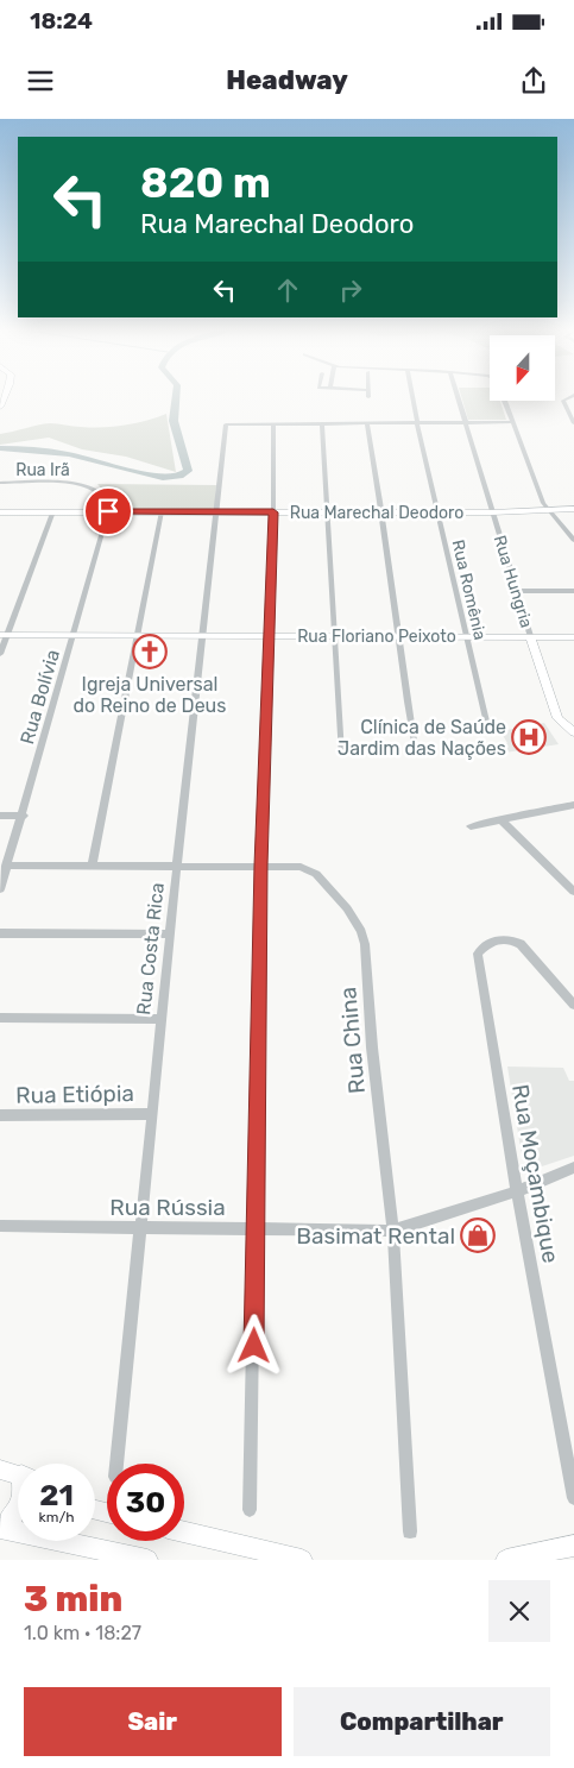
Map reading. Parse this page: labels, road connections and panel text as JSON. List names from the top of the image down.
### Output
{
  "streets": {
    "street": [
      "Rua Irã",
      "Rua Marechal Deodoro",
      "Rua Hungria",
      "Rua Romênia",
      "Rua Floriano Peixoto",
      "Rua Bolívia",
      "Rua Costa Rica",
      "Rua China",
      "Rua Etiópia",
      "Rua Moçambique",
      "Rua Rússia"
    ]
  },
  "crossings": [
    ["Rua Irã", "Rua Marechal Deodoro"],
    ["Rua Irã", "Rua Bolívia"],
    ["Rua Marechal Deodoro", "Rua Hungria"],
    ["Rua Marechal Deodoro", "Rua Romênia"],
    ["Rua Marechal Deodoro", "Rua Bolívia"],
    ["Rua Marechal Deodoro", "Rua Costa Rica"],
    ["Rua Hungria", "Rua Floriano Peixoto"],
    ["Rua Romênia", "Rua Floriano Peixoto"],
    ["Rua Floriano Peixoto", "Rua Bolívia"],
    ["Rua Floriano Peixoto", "Rua Costa Rica"],
    ["Rua Bolívia", "Rua China"],
    ["Rua Costa Rica", "Rua China"],
    ["Rua Costa Rica", "Rua Etiópia"],
    ["Rua Costa Rica", "Rua Rússia"],
    ["Rua China", "Rua Rússia"],
    ["Rua Moçambique", "Rua Rússia"]
  ],
  "places": {
    "church": ["Igreja Universal do Reino de Deus"],
    "hospital": ["Clínica de Saúde Jardim das Nações"],
    "shop": ["Basimat Rental"]
  },
  "north": "bottom",
  "page": {
    "status": "18:24",
    "header": "Headway",
    "turn": ["820 m", "Rua Marechal Deodoro"],
    "speed": "21 km/h",
    "limit": "30",
    "heading": ["3 min", "1.0 km · 18:27"],
    "buttons": ["Sair", "Compartilhar"]
  }
}
